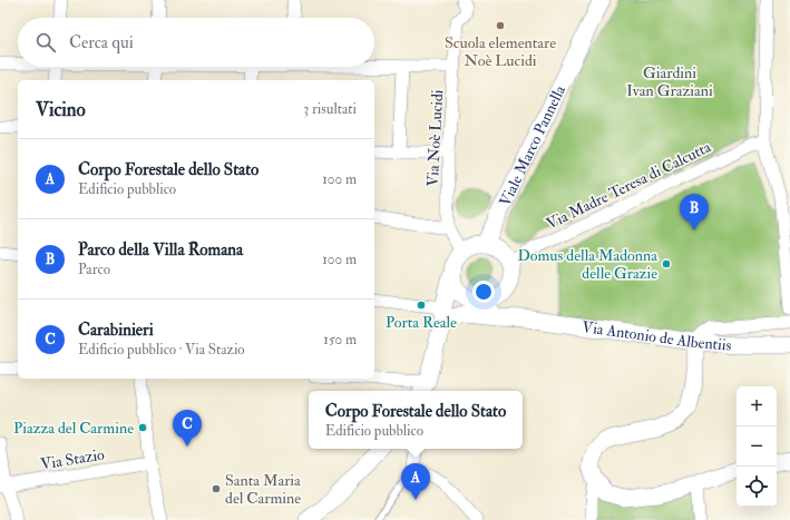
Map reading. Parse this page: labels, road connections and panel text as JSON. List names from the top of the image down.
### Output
{
  "streets": {
    "main road": ["Viale Marco Pannella", "Via Antonio de Albentiis"],
    "street": ["Via Noè Lucidi", "Via Madre Teresa di Calcutta", "Via Stazio"]
  },
  "crossings": [
    ["Via Noè Lucidi", "Viale Marco Pannella"],
    ["Via Noè Lucidi", "Via Madre Teresa di Calcutta"],
    ["Viale Marco Pannella", "Via Madre Teresa di Calcutta"]
  ],
  "parks": ["Giardini Ivan Graziani"],
  "places": [
    "Scuola elementare Noè Lucidi",
    "Domus della Madonna delle Grazie",
    "Porta Reale",
    "Piazza del Carmine",
    "Santa Maria del Carmine"
  ],
  "page": {
    "search": "Cerca qui",
    "heading": ["Vicino", "3 risultati"],
    "list": [
      {
        "mark": "A",
        "name": "Corpo Forestale dello Stato",
        "note": "Edificio pubblico",
        "value": "100 m"
      },
      {
        "mark": "B",
        "name": "Parco della Villa Romana",
        "note": "Parco",
        "value": "100 m"
      },
      {
        "mark": "C",
        "name": "Carabinieri",
        "note": "Edificio pubblico · Via Stazio",
        "value": "150 m"
      }
    ],
    "pins": ["B", "C", "A"],
    "map_buttons": ["+", "−"],
    "popup": ["Corpo Forestale dello Stato", "Edificio pubblico"]
  }
}
